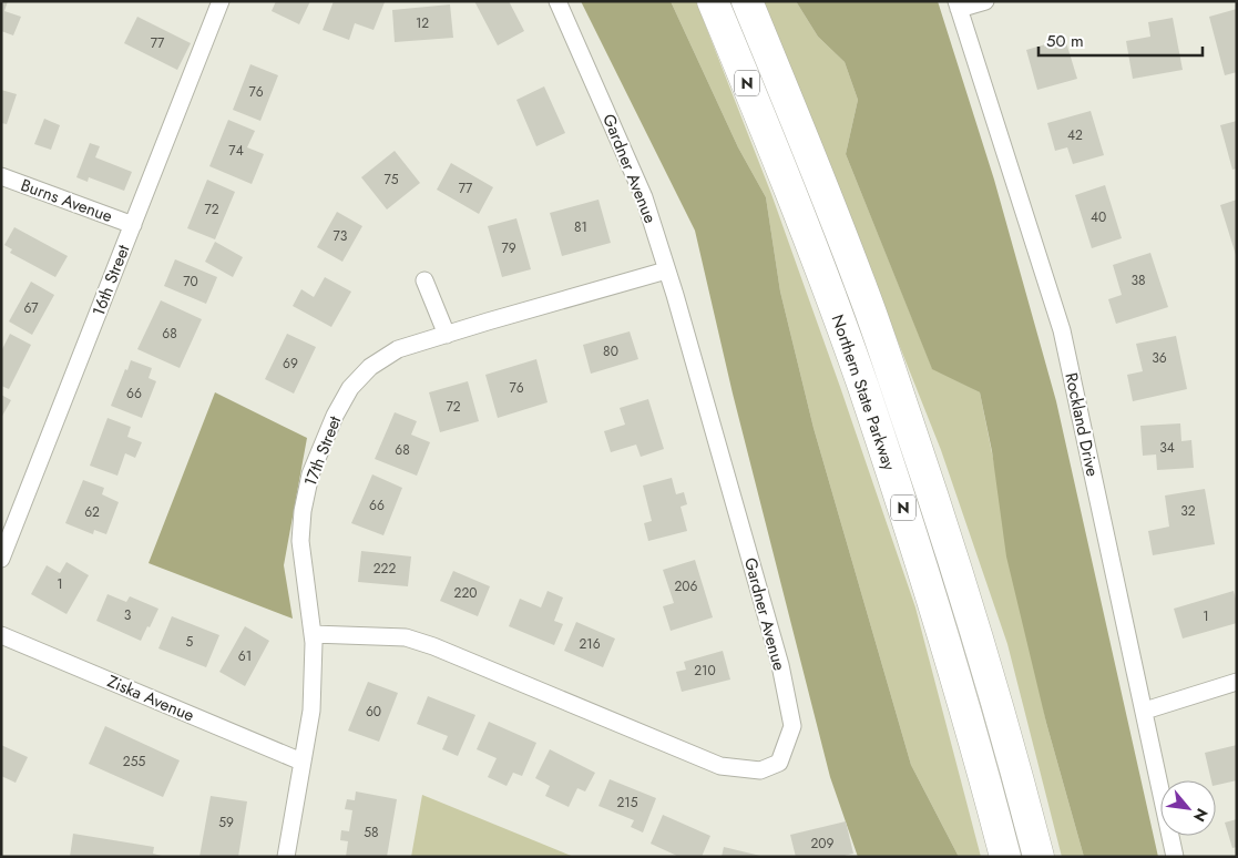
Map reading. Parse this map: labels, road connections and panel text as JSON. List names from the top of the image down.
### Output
{
  "streets": {
    "highway": ["N", "Northern State Parkway"],
    "street": [
      "Gardner Avenue",
      "Burns Avenue",
      "16th Street",
      "Rockland Drive",
      "17th Street",
      "Ziska Avenue"
    ]
  },
  "crossings": [
    ["Gardner Avenue", "17th Street"],
    ["Burns Avenue", "16th Street"],
    ["17th Street", "Ziska Avenue"]
  ],
  "house_numbers": [
    "12",
    "77",
    "76",
    "42",
    "74",
    "75",
    "77",
    "72",
    "40",
    "81",
    "73",
    "79",
    "38",
    "70",
    "67",
    "68",
    "80",
    "36",
    "69",
    "76",
    "66",
    "72",
    "34",
    "68",
    "66",
    "32",
    "62",
    "222",
    "1",
    "206",
    "220",
    "3",
    "1",
    "5",
    "216",
    "61",
    "210",
    "60",
    "255",
    "215",
    "59",
    "58",
    "209"
  ],
  "scale_bar": "50 m",
  "north": "bottom right"
}
